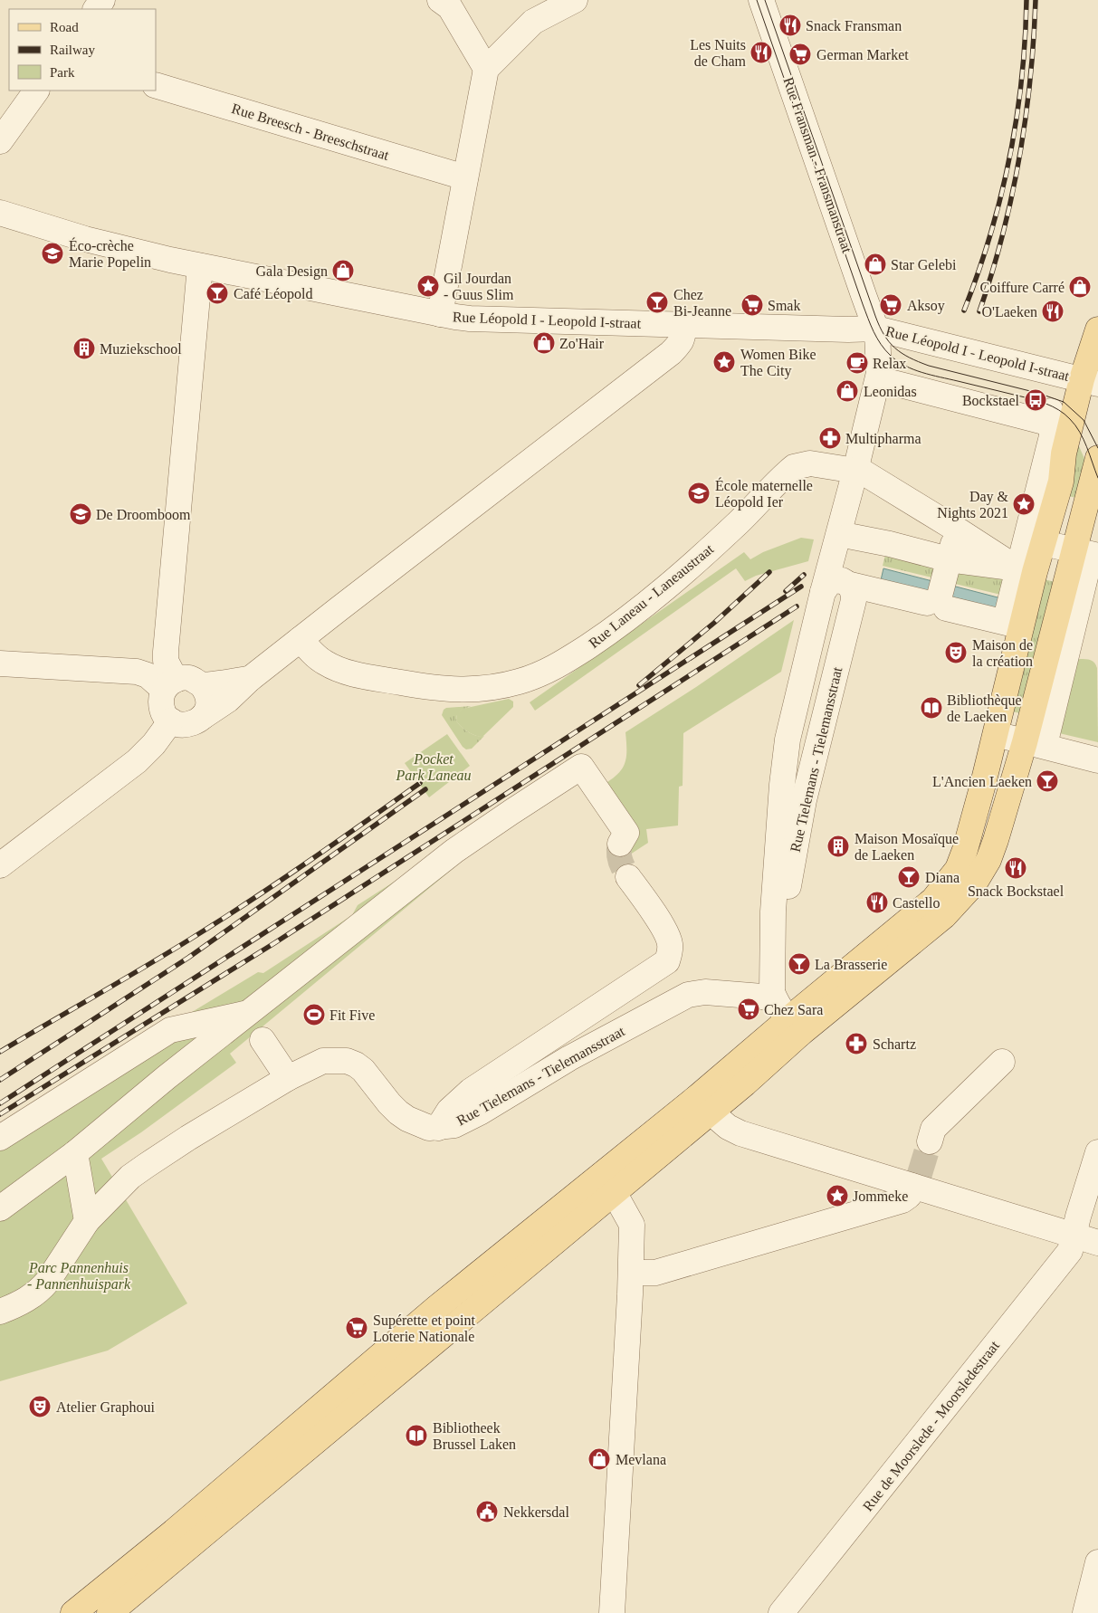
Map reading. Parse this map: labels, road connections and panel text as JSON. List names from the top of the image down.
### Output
{
  "streets": {
    "street": [
      "Rue Breesch - Breeschstraat",
      "Rue Fransman - Fransmanstraat",
      "Rue Léopold I - Leopold I-straat",
      "Rue Laneau - Laneaustraat",
      "Rue Tielemans - Tielemansstraat",
      "Rue de Moorslede - Moorsledestraat"
    ]
  },
  "crossings": [
    ["Rue Fransman - Fransmanstraat", "Rue Léopold I - Leopold I-straat"],
    ["Rue Fransman - Fransmanstraat", "Rue Tielemans - Tielemansstraat"],
    ["Rue Laneau - Laneaustraat", "Rue Tielemans - Tielemansstraat"]
  ],
  "parks": ["Pocket Park Laneau", "Parc Pannenhuis - Pannenhuispark"],
  "places": {
    "restaurant": [
      "Snack Fransman",
      "Les Nuits de Cham",
      "O'Laeken",
      "Snack Bockstael",
      "Castello"
    ],
    "supermarket": [
      "German Market",
      "Smak",
      "Aksoy",
      "Chez Sara",
      "Supérette et point Loterie Nationale"
    ],
    "school or university": ["Éco-crèche Marie Popelin", "École maternelle Léopold Ier", "De Droomboom"],
    "shop": [
      "Star Gelebi",
      "Gala Design",
      "Coiffure Carré",
      "Zo'Hair",
      "Leonidas",
      "Mevlana"
    ],
    "place": [
      "Gil Jourdan - Guus Slim",
      "Women Bike The City",
      "Day & Nights 2021",
      "Jommeke"
    ],
    "bar": [
      "Café Léopold",
      "Chez Bi-Jeanne",
      "L'Ancien Laeken",
      "Diana",
      "La Brasserie"
    ],
    "building": ["Muziekschool", "Maison Mosaïque de Laeken"],
    "cafe": ["Relax"],
    "bus stop": ["Bockstael"],
    "pharmacy": ["Multipharma", "Schartz"],
    "theatre": ["Maison de la création", "Atelier Graphoui"],
    "library": ["Bibliothèque de Laeken", "Bibliotheek Brussel Laken"],
    "sports": ["Fit Five"],
    "public building": ["Nekkersdal"]
  },
  "legend": ["Road", "Railway", "Park"]
}
